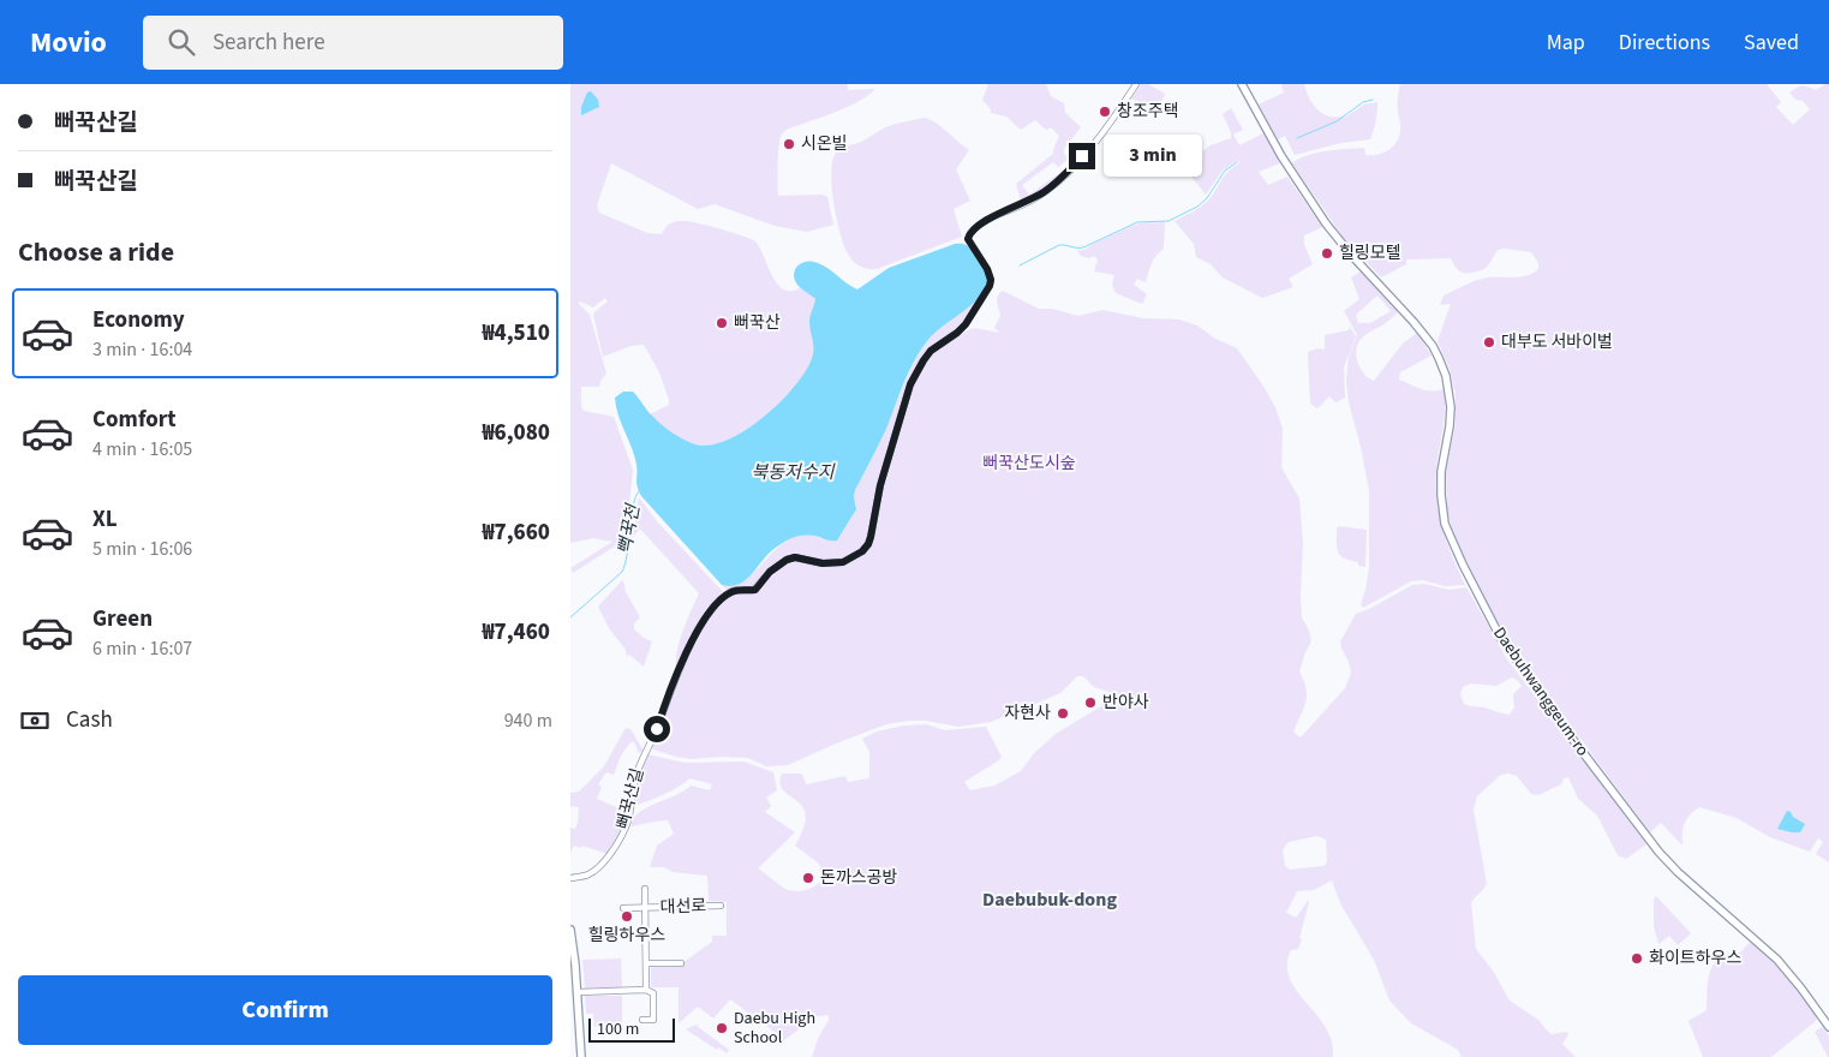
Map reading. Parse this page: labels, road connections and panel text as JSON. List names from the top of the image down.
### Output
{
  "streets": {
    "main road": ["Daebuhwanggeum-ro"],
    "street": ["뻐꾹산길", "대선로"]
  },
  "districts": ["Daebubuk-dong"],
  "water": ["북동저수지", "뻑꾹천"],
  "parks": ["뻐꾹산도시숲"],
  "places": [
    "창조주택",
    "시온빌",
    "힐링모텔",
    "뻐꾹산",
    "대부도 서바이벌",
    "반야사",
    "자현사",
    "돈까스공방",
    "힐링하우스",
    "화이트하우스",
    "Daebu High School"
  ],
  "scale_bar": "100 m",
  "page": {
    "header": "Movio",
    "search": "Search here",
    "nav": ["Map", "Directions", "Saved"],
    "banner": ["뻐꾹산길", "뻐꾹산길"],
    "bubble": "3 min",
    "heading": "Choose a ride",
    "list": [
      {
        "name": "Economy",
        "note": "3 min · 16:04",
        "value": "₩4,510"
      },
      {
        "name": "Comfort",
        "note": "4 min · 16:05",
        "value": "₩6,080"
      },
      {
        "name": "XL",
        "note": "5 min · 16:06",
        "value": "₩7,660"
      },
      {
        "name": "Green",
        "note": "6 min · 16:07",
        "value": "₩7,460"
      }
    ],
    "pay": ["Cash", "940 m"],
    "buttons": "Confirm",
    "scale": "100 m"
  }
}
